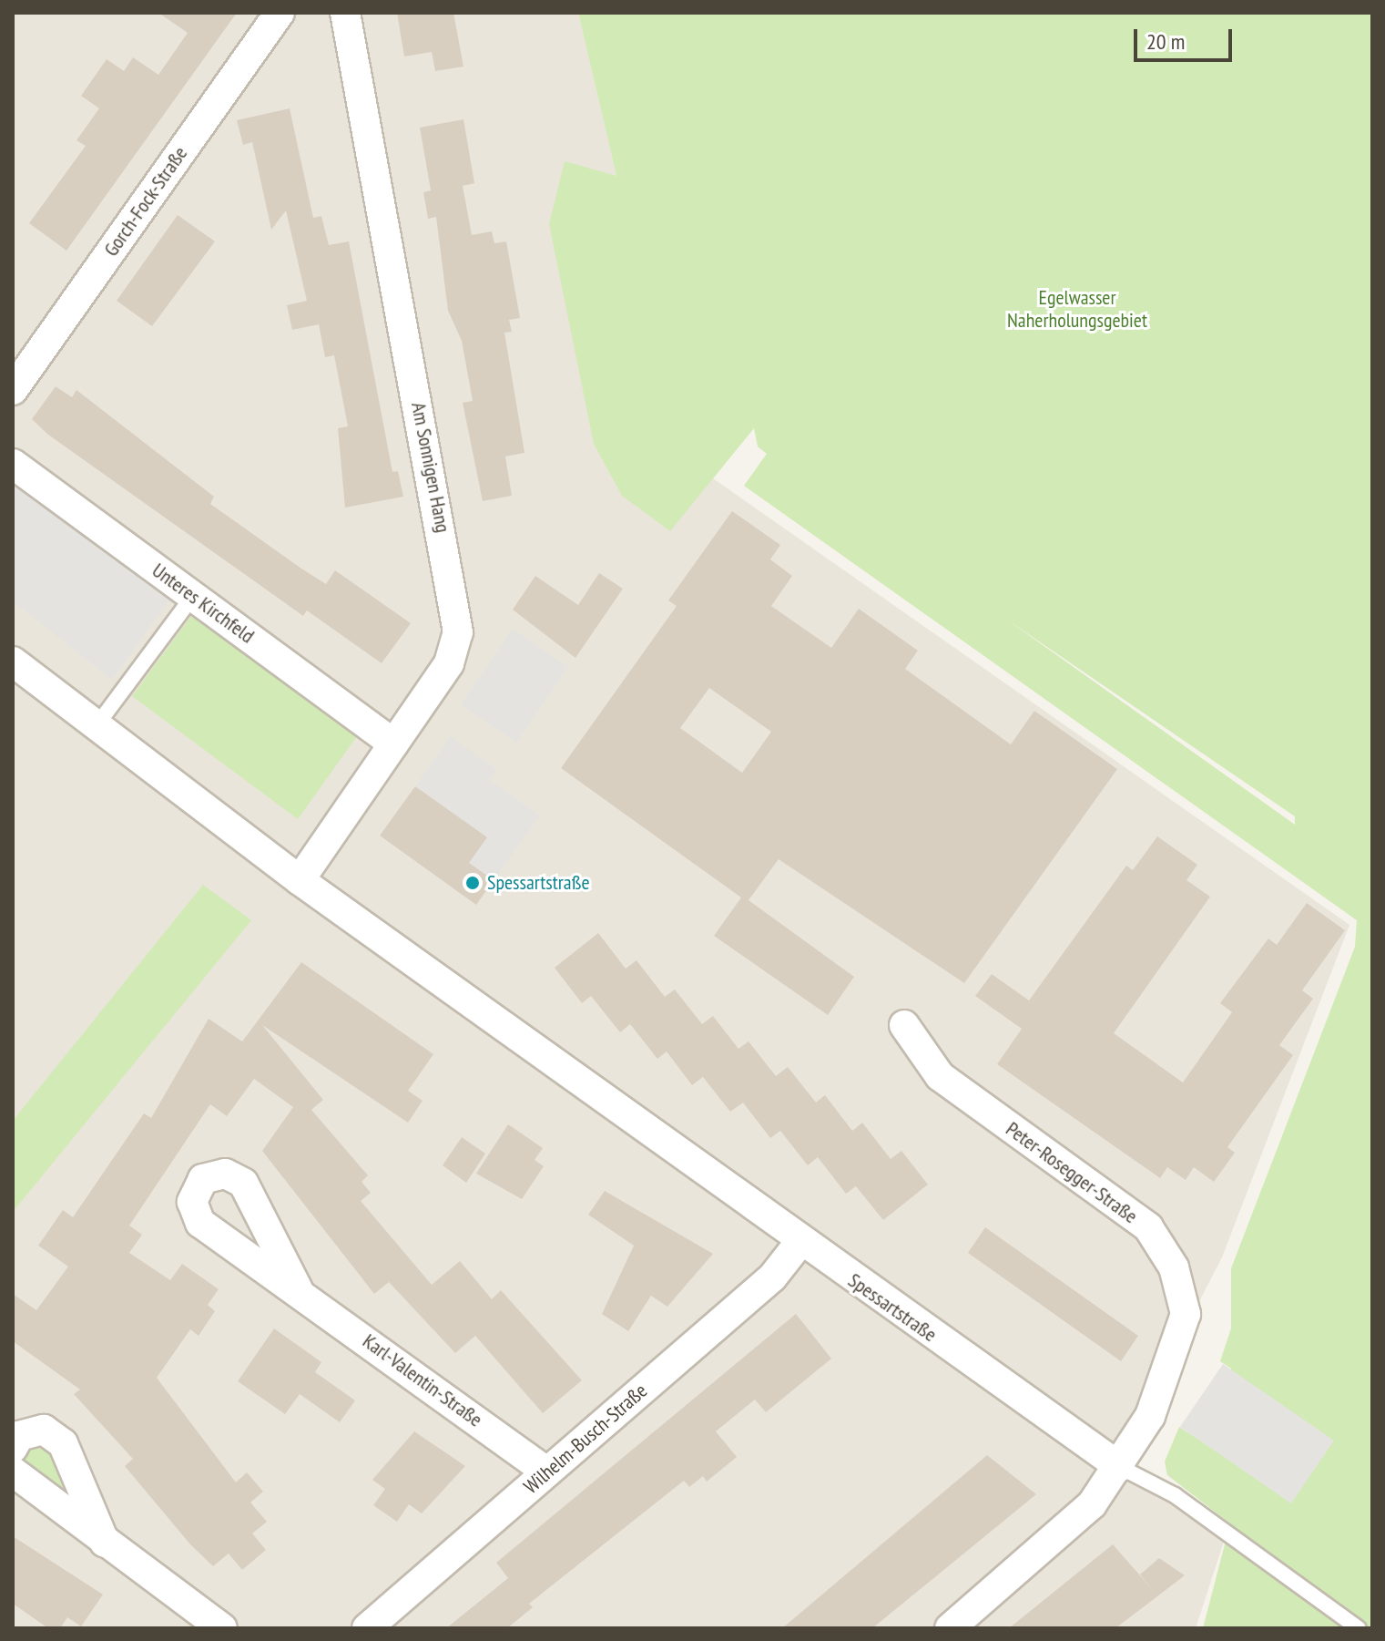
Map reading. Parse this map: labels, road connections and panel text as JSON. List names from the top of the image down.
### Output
{
  "streets": {
    "street": [
      "Gorch-Fock-Straße",
      "Am Sonnigen Hang",
      "Unteres Kirchfeld",
      "Peter-Rosegger-Straße",
      "Spessartstraße",
      "Karl-Valentin-Straße",
      "Wilhelm-Busch-Straße"
    ]
  },
  "crossings": [
    ["Am Sonnigen Hang", "Unteres Kirchfeld"],
    ["Am Sonnigen Hang", "Spessartstraße"],
    ["Peter-Rosegger-Straße", "Spessartstraße"],
    ["Spessartstraße", "Wilhelm-Busch-Straße"],
    ["Karl-Valentin-Straße", "Wilhelm-Busch-Straße"]
  ],
  "parks": ["Egelwasser Naherholungsgebiet"],
  "places": ["Spessartstraße"],
  "scale_bar": "20 m"
}
